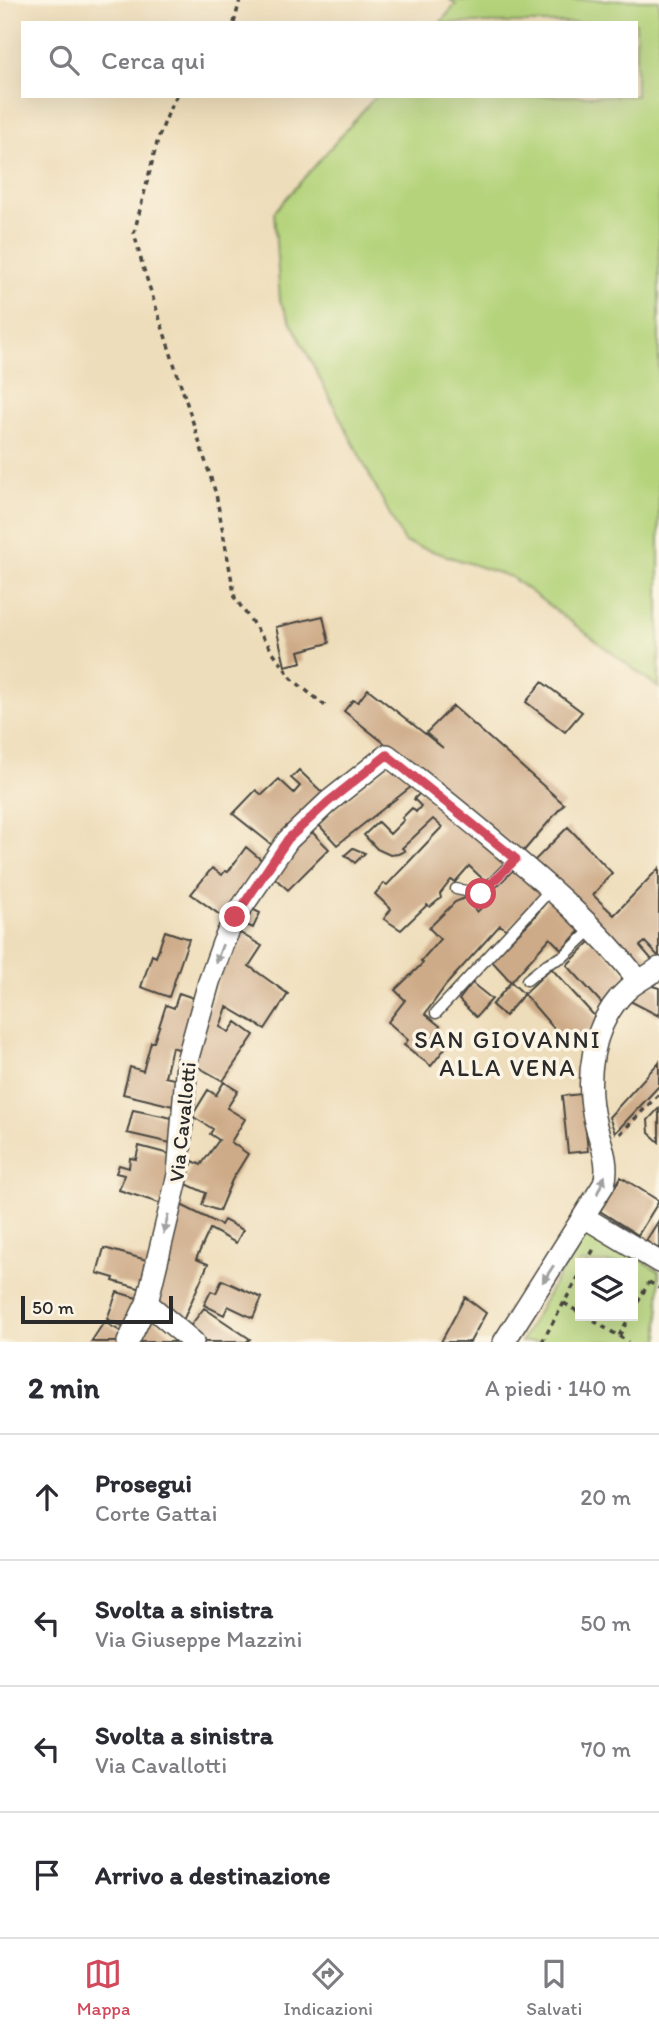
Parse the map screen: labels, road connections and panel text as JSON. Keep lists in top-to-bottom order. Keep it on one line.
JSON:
{"streets":{"street":["Via Cavallotti"]},"districts":["SAN GIOVANNI ALLA VENA"],"scale_bar":"50 m","page":{"search":"Cerca qui","scale":"50 m","heading":["2 min","A piedi · 140 m"],"list":[["Prosegui","Corte Gattai","20 m"],["Svolta a sinistra","Via Giuseppe Mazzini","50 m"],["Svolta a sinistra","Via Cavallotti","70 m"],"Arrivo a destinazione"],"nav":["Mappa","Indicazioni","Salvati"]}}
